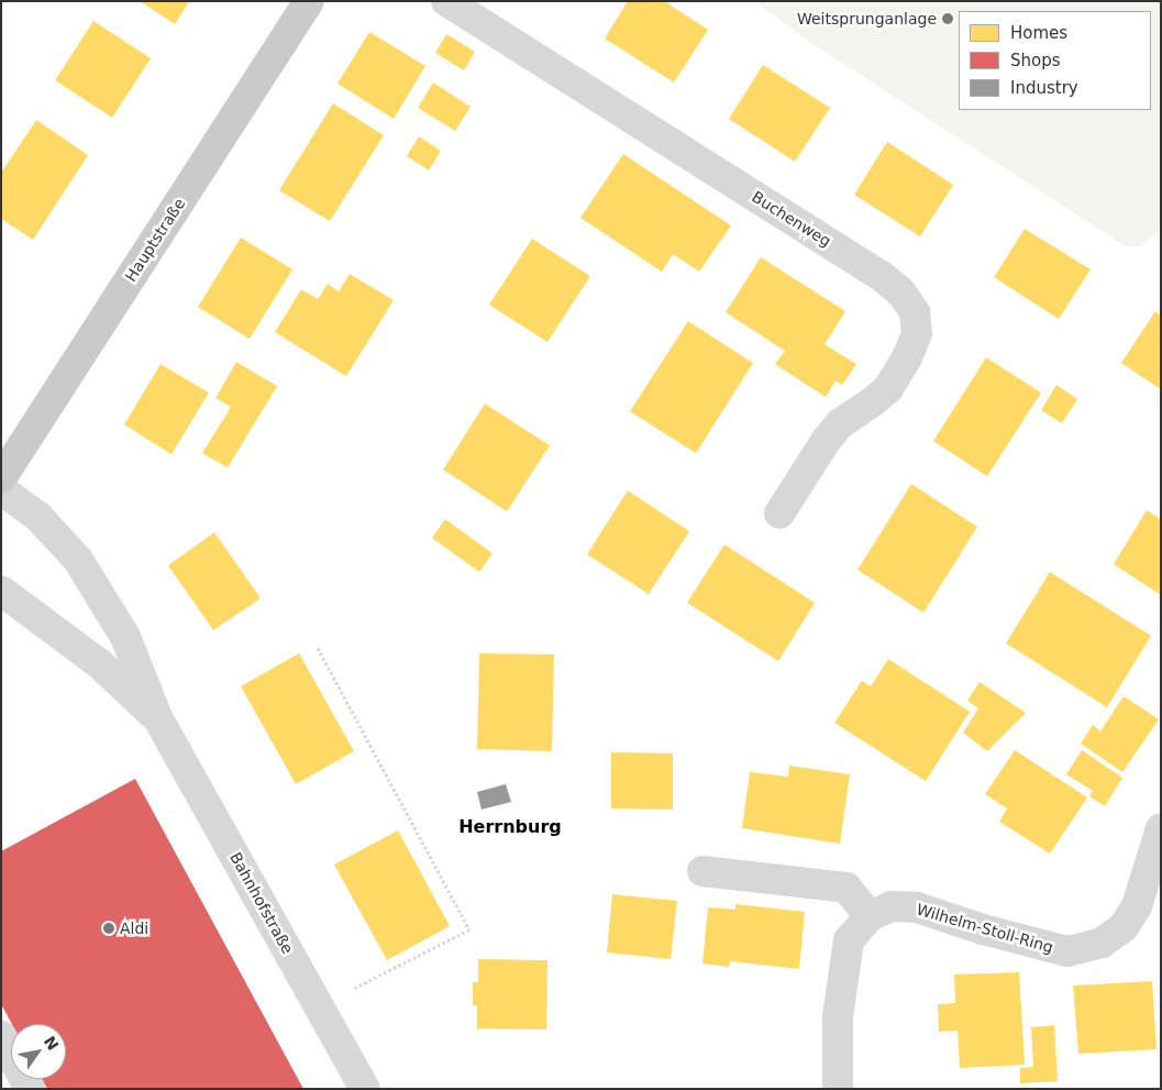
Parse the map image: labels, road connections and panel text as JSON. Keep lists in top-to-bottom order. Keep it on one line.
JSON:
{"streets":{"main road":["Hauptstraße"],"street":["Buchenweg","Bahnhofstraße","Wilhelm-Stoll-Ring"]},"districts":["Herrnburg"],"places":["Weitsprunganlage","Aldi"],"legend":["Homes","Shops","Industry"],"north":"top right"}
